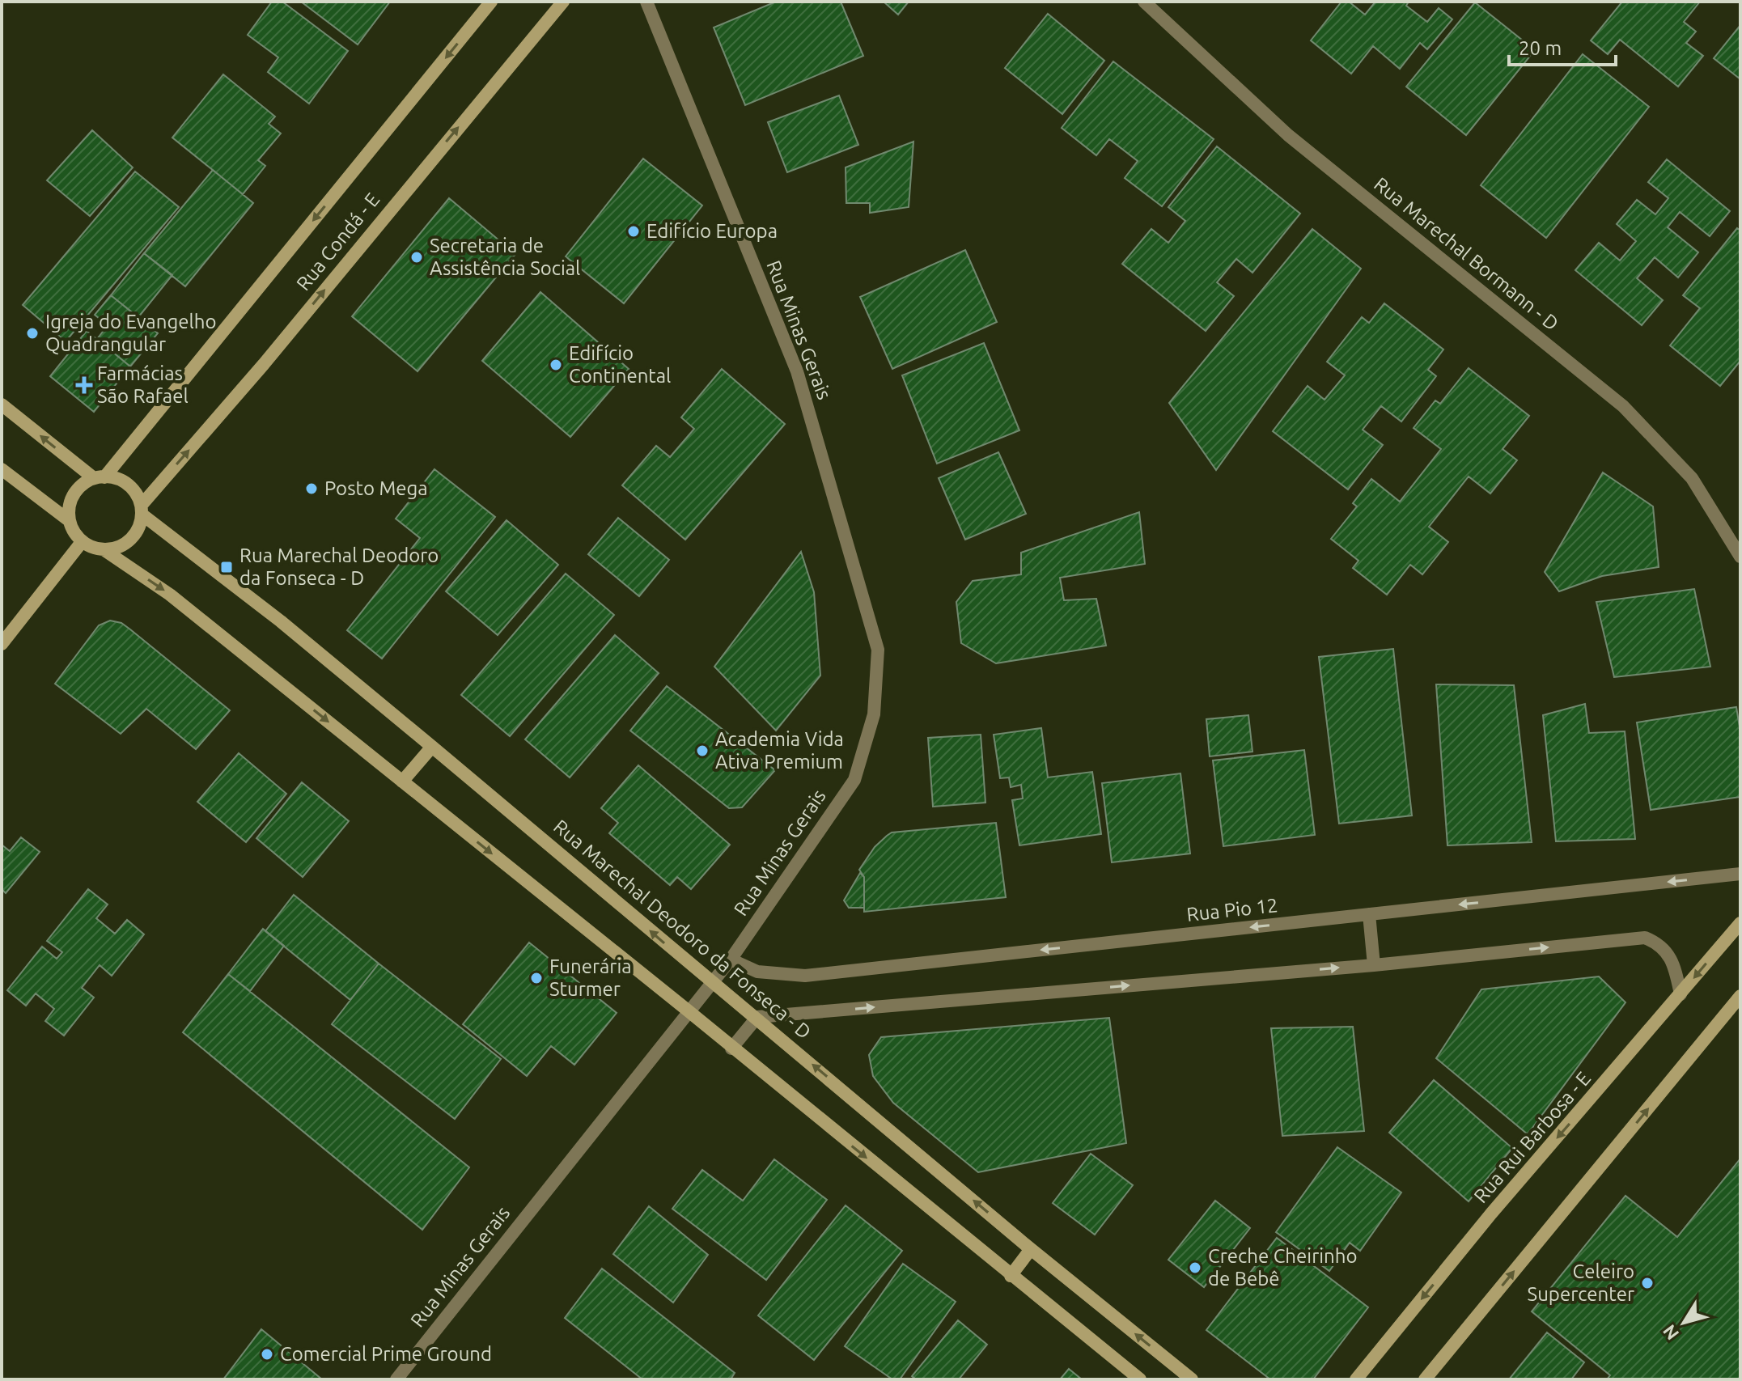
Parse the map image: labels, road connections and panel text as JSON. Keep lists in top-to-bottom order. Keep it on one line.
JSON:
{"streets":{"street":["Rua Condá - E","Rua Marechal Bormann - D","Rua Minas Gerais","Rua Pio 12","Rua Marechal Deodoro da Fonseca - D","Rua Rui Barbosa - E"]},"crossings":[["Rua Condá - E","Rua Marechal Deodoro da Fonseca - D"],["Rua Minas Gerais","Rua Pio 12"],["Rua Minas Gerais","Rua Marechal Deodoro da Fonseca - D"]],"places":{"other":["Edifício Europa","Secretaria de Assistência Social","Igreja do Evangelho Quadrangular","Edifício Continental","Posto Mega","Academia Vida Ativa Premium","Funerária Sturmer","Creche Cheirinho de Bebê","Celeiro Supercenter","Comercial Prime Ground"],"health":["Farmácias São Rafael"],"transit":["Rua Marechal Deodoro da Fonseca - D"]},"scale_bar":"20 m","north":"bottom left"}
